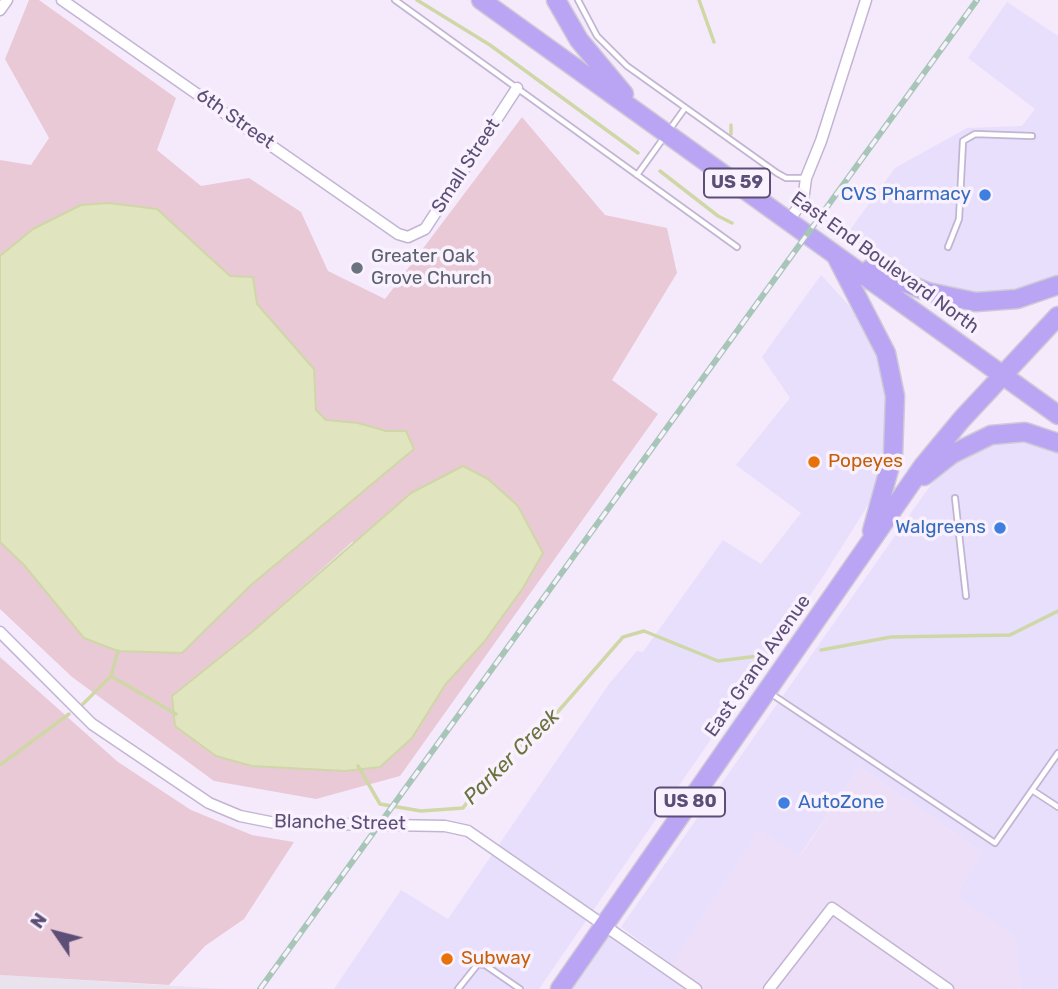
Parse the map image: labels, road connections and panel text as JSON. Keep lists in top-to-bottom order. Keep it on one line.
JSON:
{"streets":{"highway":["US 59","East End Boulevard North","East Grand Avenue","US 80"],"street":["6th Street","Small Street","Blanche Street"]},"crossings":[["6th Street","Small Street"],["East End Boulevard North","East Grand Avenue"],["East End Boulevard North","US 80"],["East Grand Avenue","US 80"],["East Grand Avenue","Blanche Street"]],"water":["Parker Creek"],"places":["CVS Pharmacy","Greater Oak Grove Church","Popeyes","Walgreens","AutoZone","Subway"],"north":"top left"}
